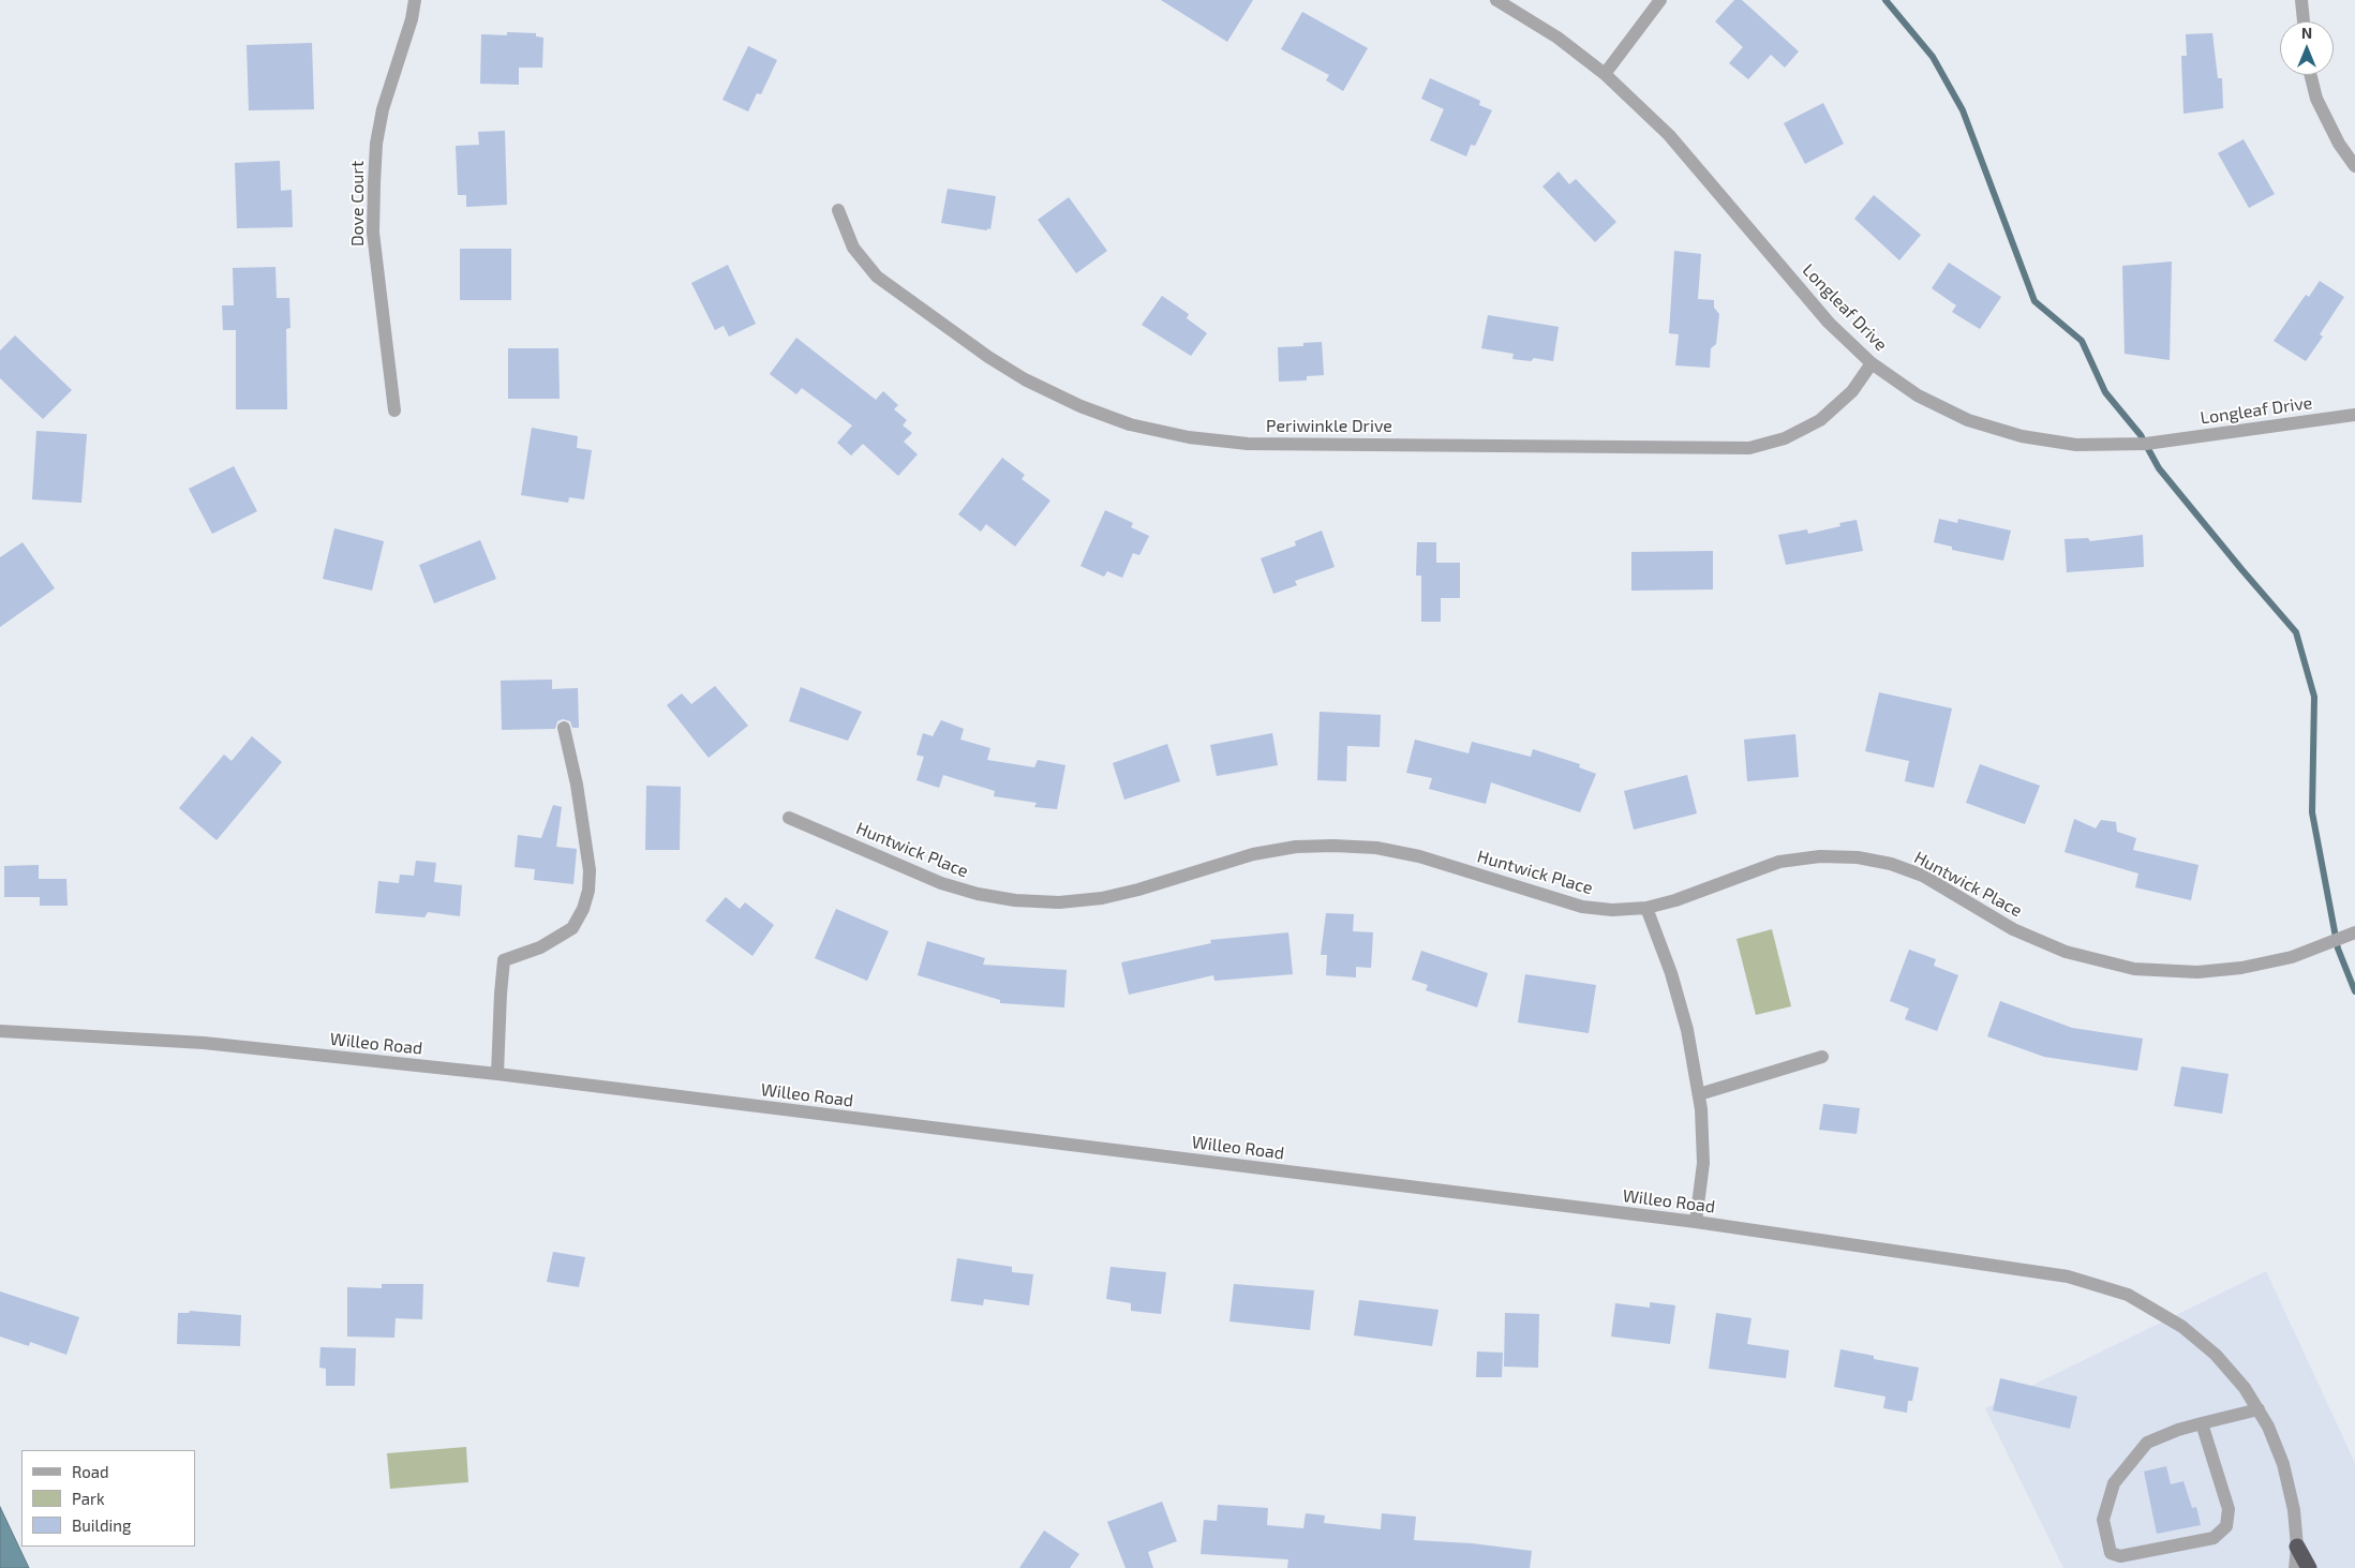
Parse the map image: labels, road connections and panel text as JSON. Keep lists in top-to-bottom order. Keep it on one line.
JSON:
{"streets":{"street":["Dove Court","Longleaf Drive","Periwinkle Drive","Huntwick Place","Willeo Road"]},"crossings":[["Longleaf Drive","Periwinkle Drive"]],"legend":["Road","Park","Building"],"north":"top"}
